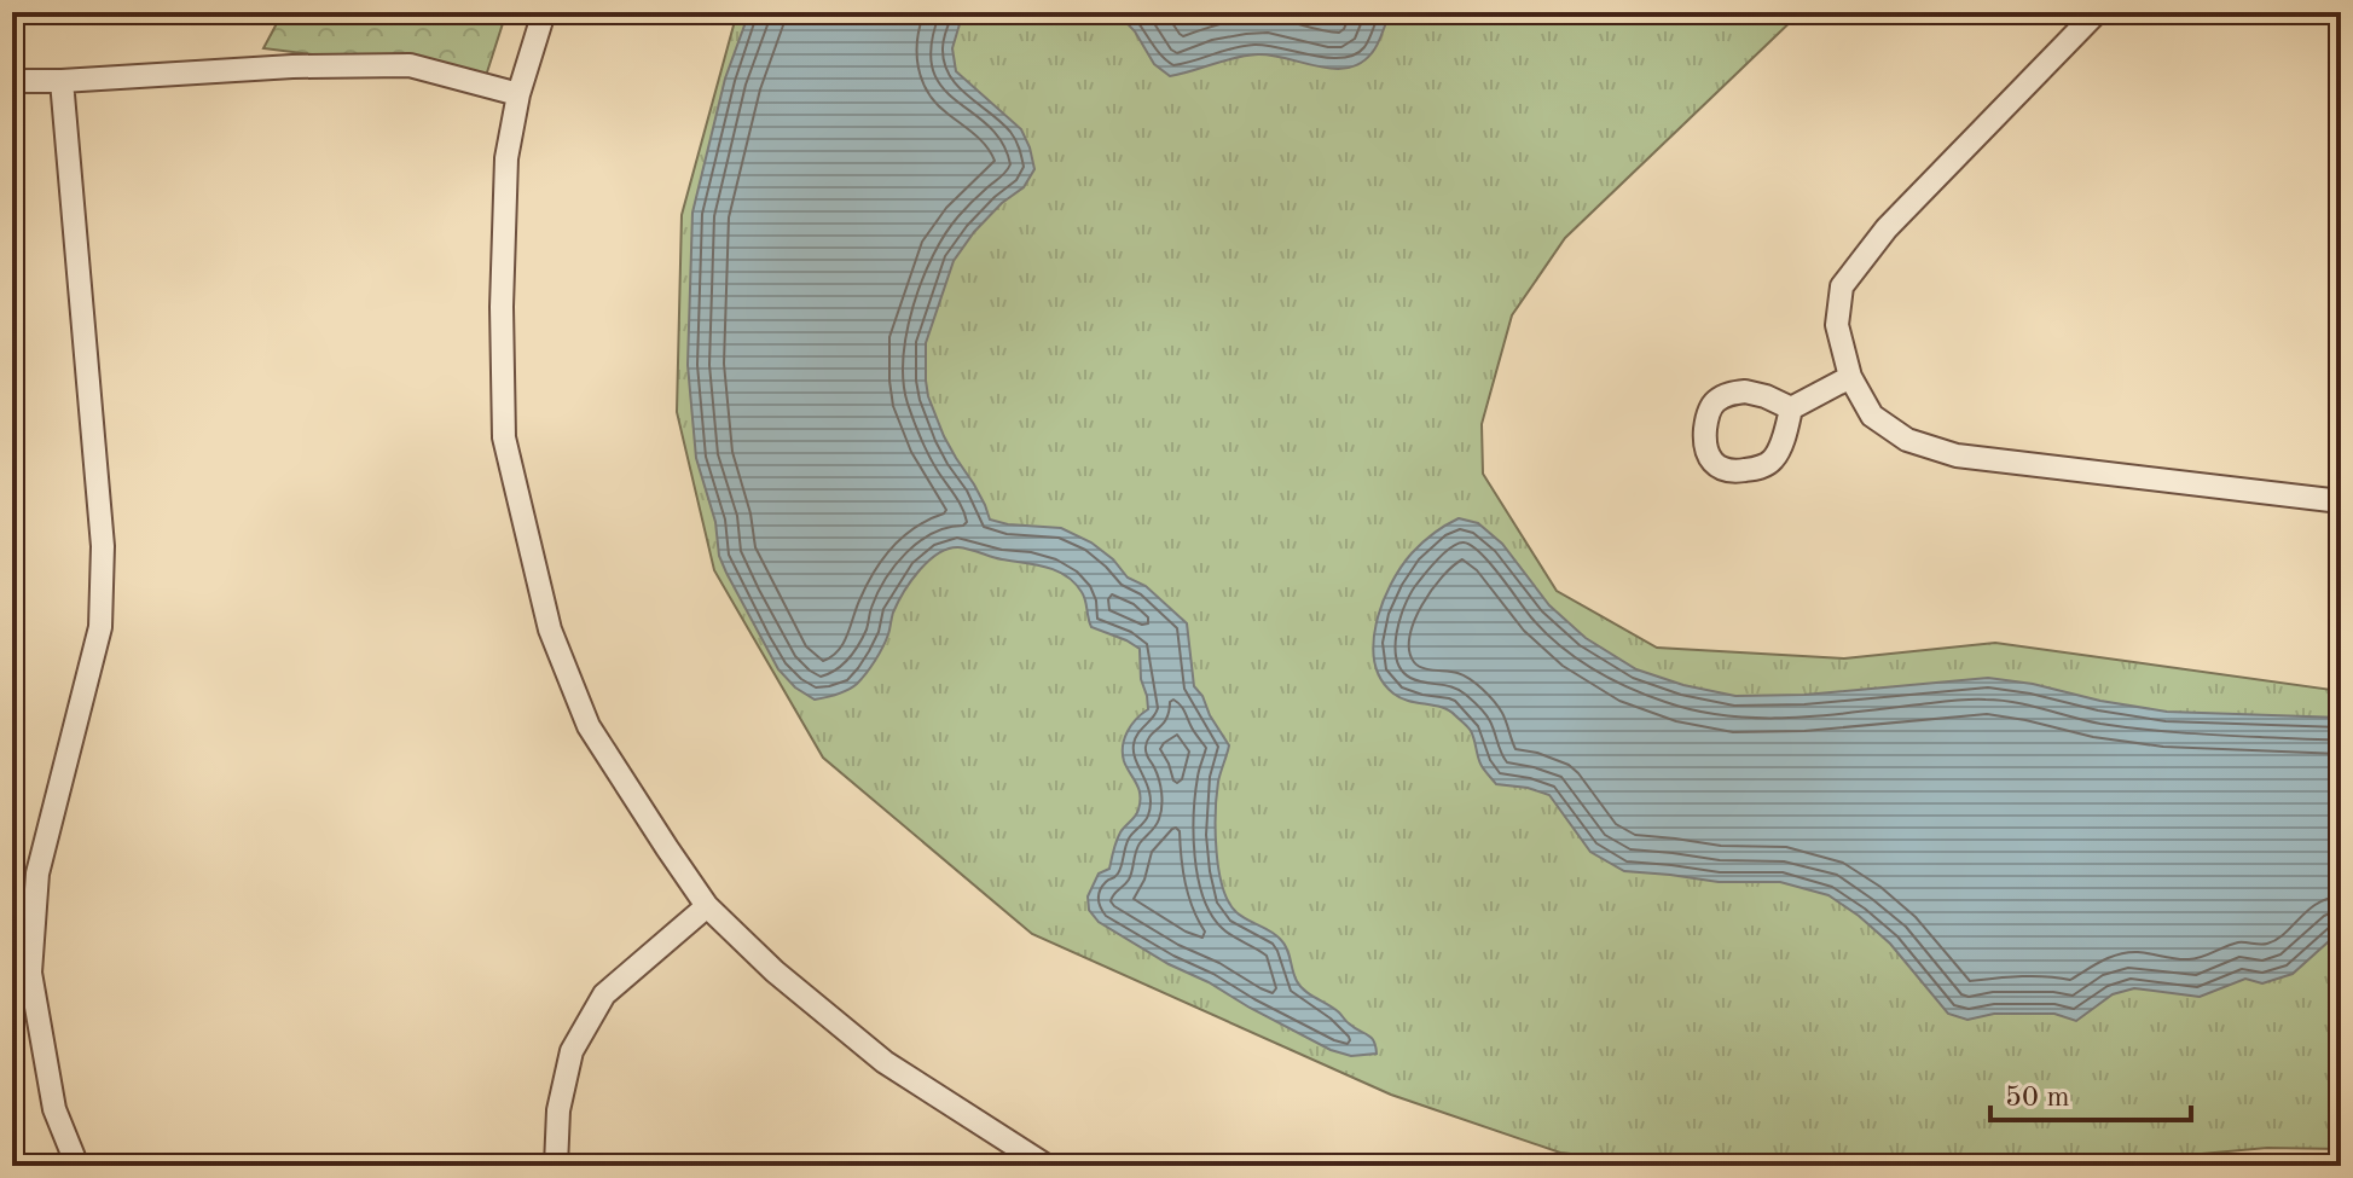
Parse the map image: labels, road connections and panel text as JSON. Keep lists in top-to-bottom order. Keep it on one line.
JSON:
{"scale_bar":"50 m"}
